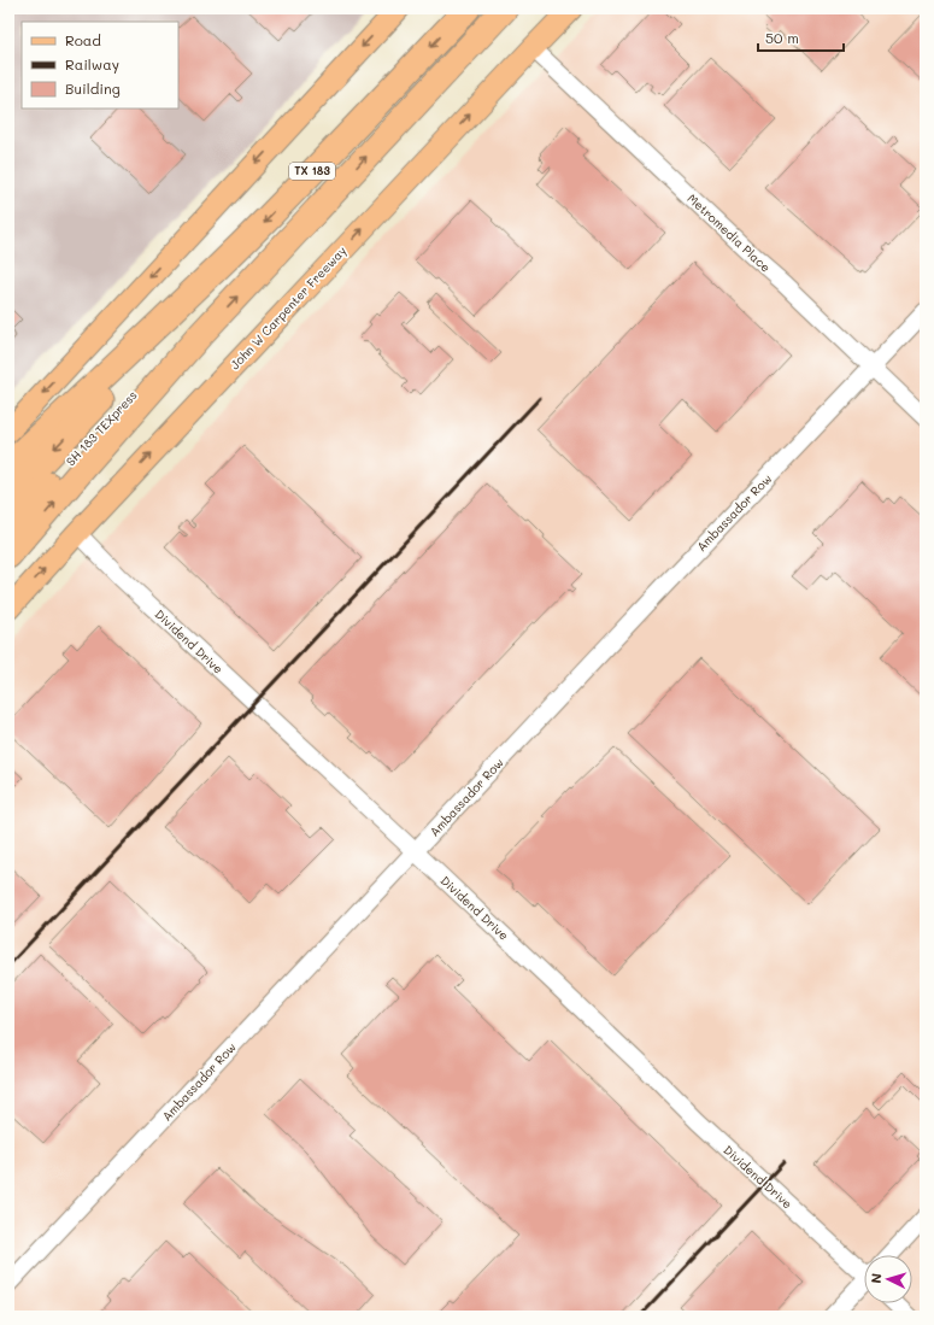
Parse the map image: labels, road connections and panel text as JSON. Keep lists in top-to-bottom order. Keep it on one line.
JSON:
{"streets":{"highway":["TX 183","SH 183 TEXpress"],"main road":["John W Carpenter Freeway"],"street":["Metromedia Place","Ambassador Row","Dividend Drive"]},"crossings":[["TX 183","SH 183 TEXpress"],["Metromedia Place","John W Carpenter Freeway"],["Metromedia Place","Ambassador Row"],["John W Carpenter Freeway","Dividend Drive"],["Ambassador Row","Dividend Drive"]],"legend":["Road","Railway","Building"],"scale_bar":"50 m","north":"left"}
